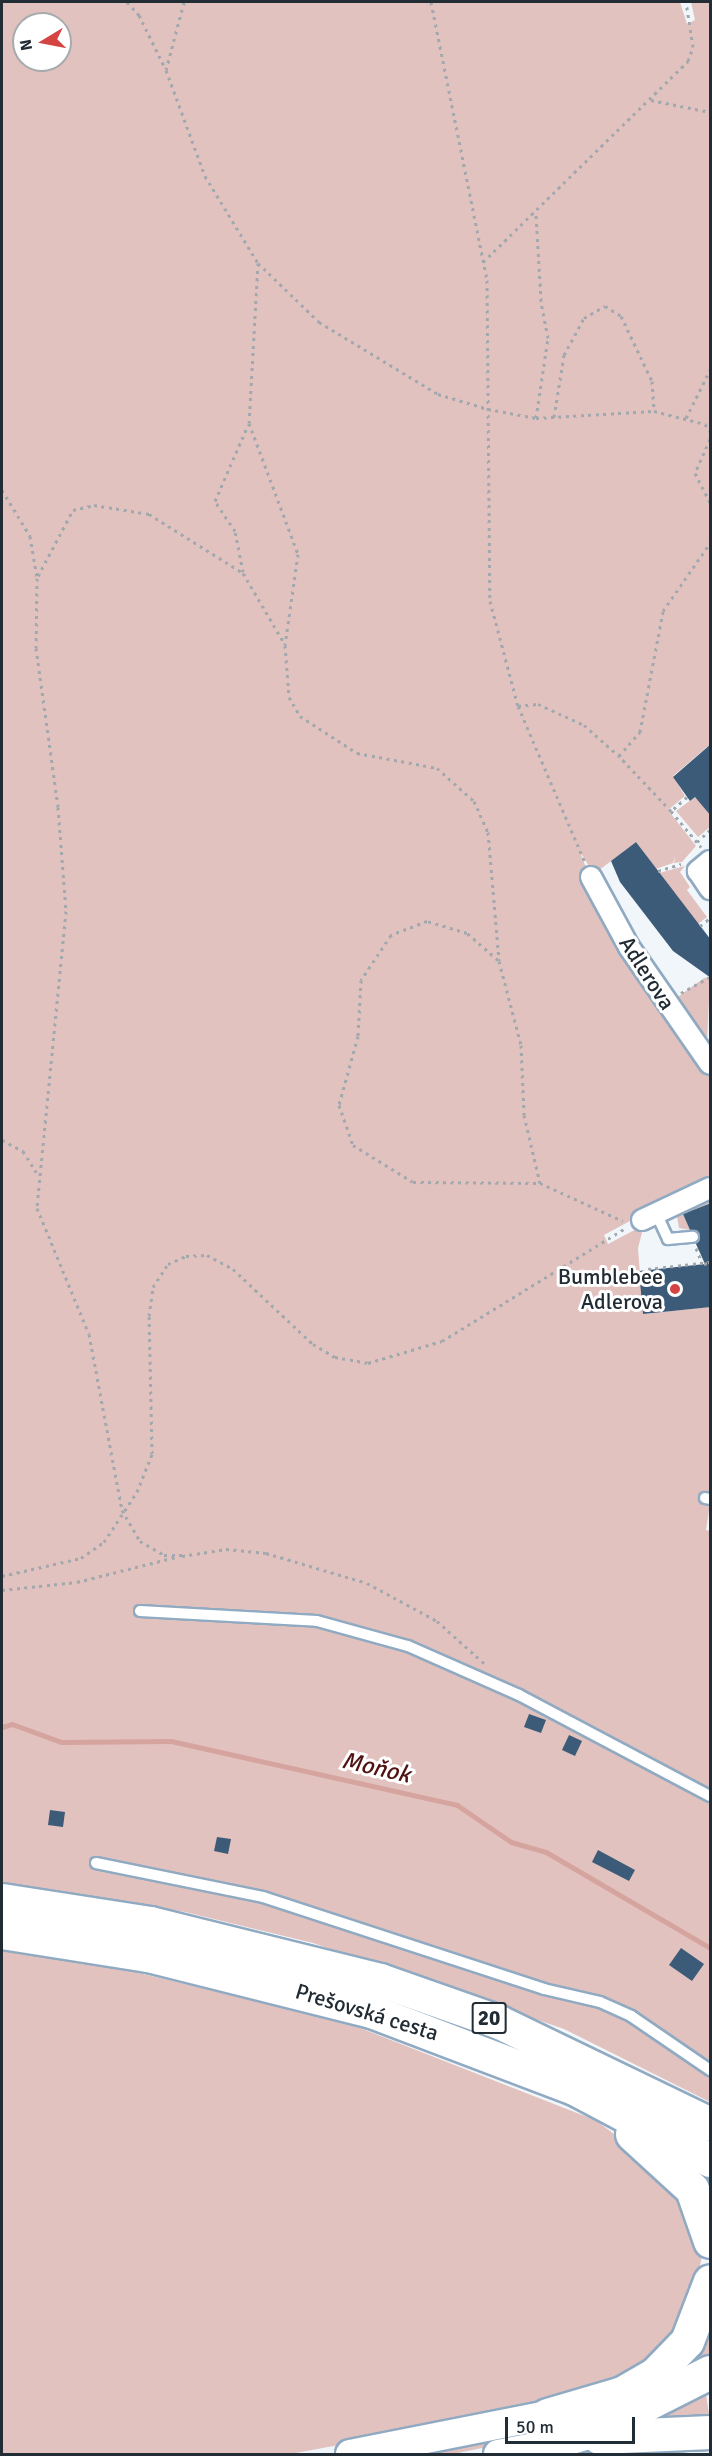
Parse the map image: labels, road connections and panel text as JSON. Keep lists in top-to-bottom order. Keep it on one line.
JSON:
{"streets":{"highway":["Prešovská cesta","20"],"street":["Adlerova"]},"water":["Moňok"],"places":["Bumblebee Adlerova"],"scale_bar":"50 m","north":"left"}
